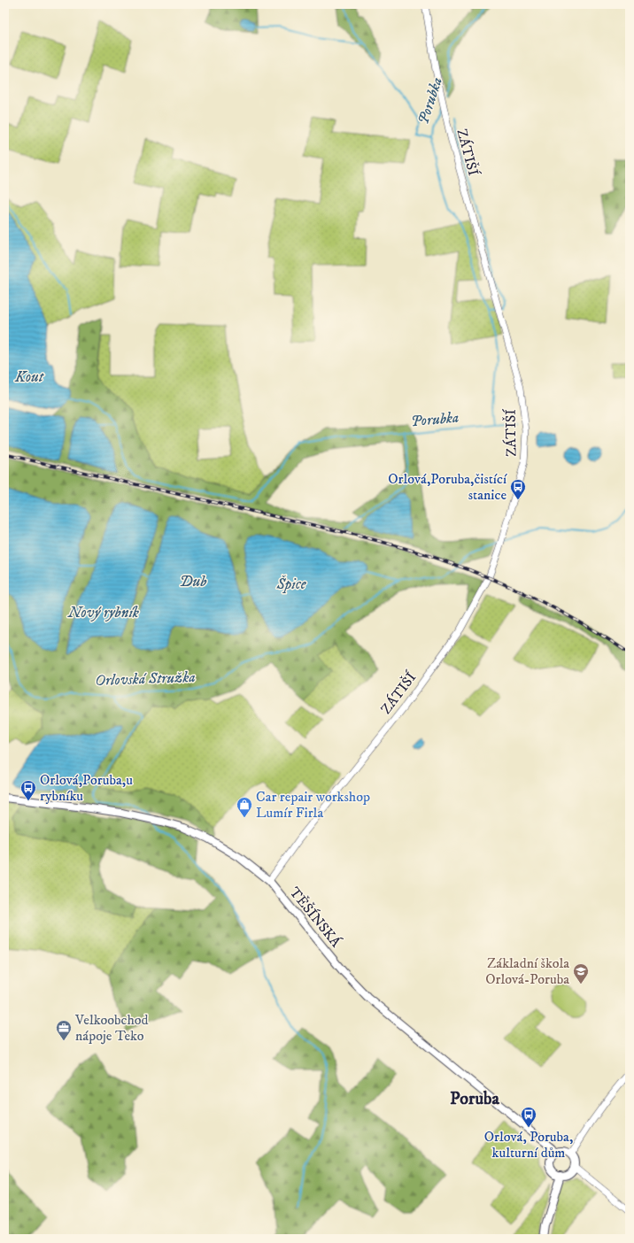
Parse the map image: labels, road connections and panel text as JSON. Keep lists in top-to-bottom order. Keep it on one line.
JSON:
{"streets":{"main road":["TĚŠÍNSKÁ"],"street":["ZÁTIŠÍ"]},"crossings":[["ZÁTIŠÍ","TĚŠÍNSKÁ"]],"districts":["Poruba"],"water":["Porubka","Kout","Dub","Špice","Nový rybník","Orlovská Stružka"],"places":{"bus stop":["Orlová,Poruba,čistící stanice","Orlová,Poruba,u rybníku","Orlová, Poruba, kulturní dům"],"shop":["Car repair workshop Lumír Firla"],"school or university":["Základní škola Orlová-Poruba"],"office":["Velkoobchod nápoje Teko"]}}
